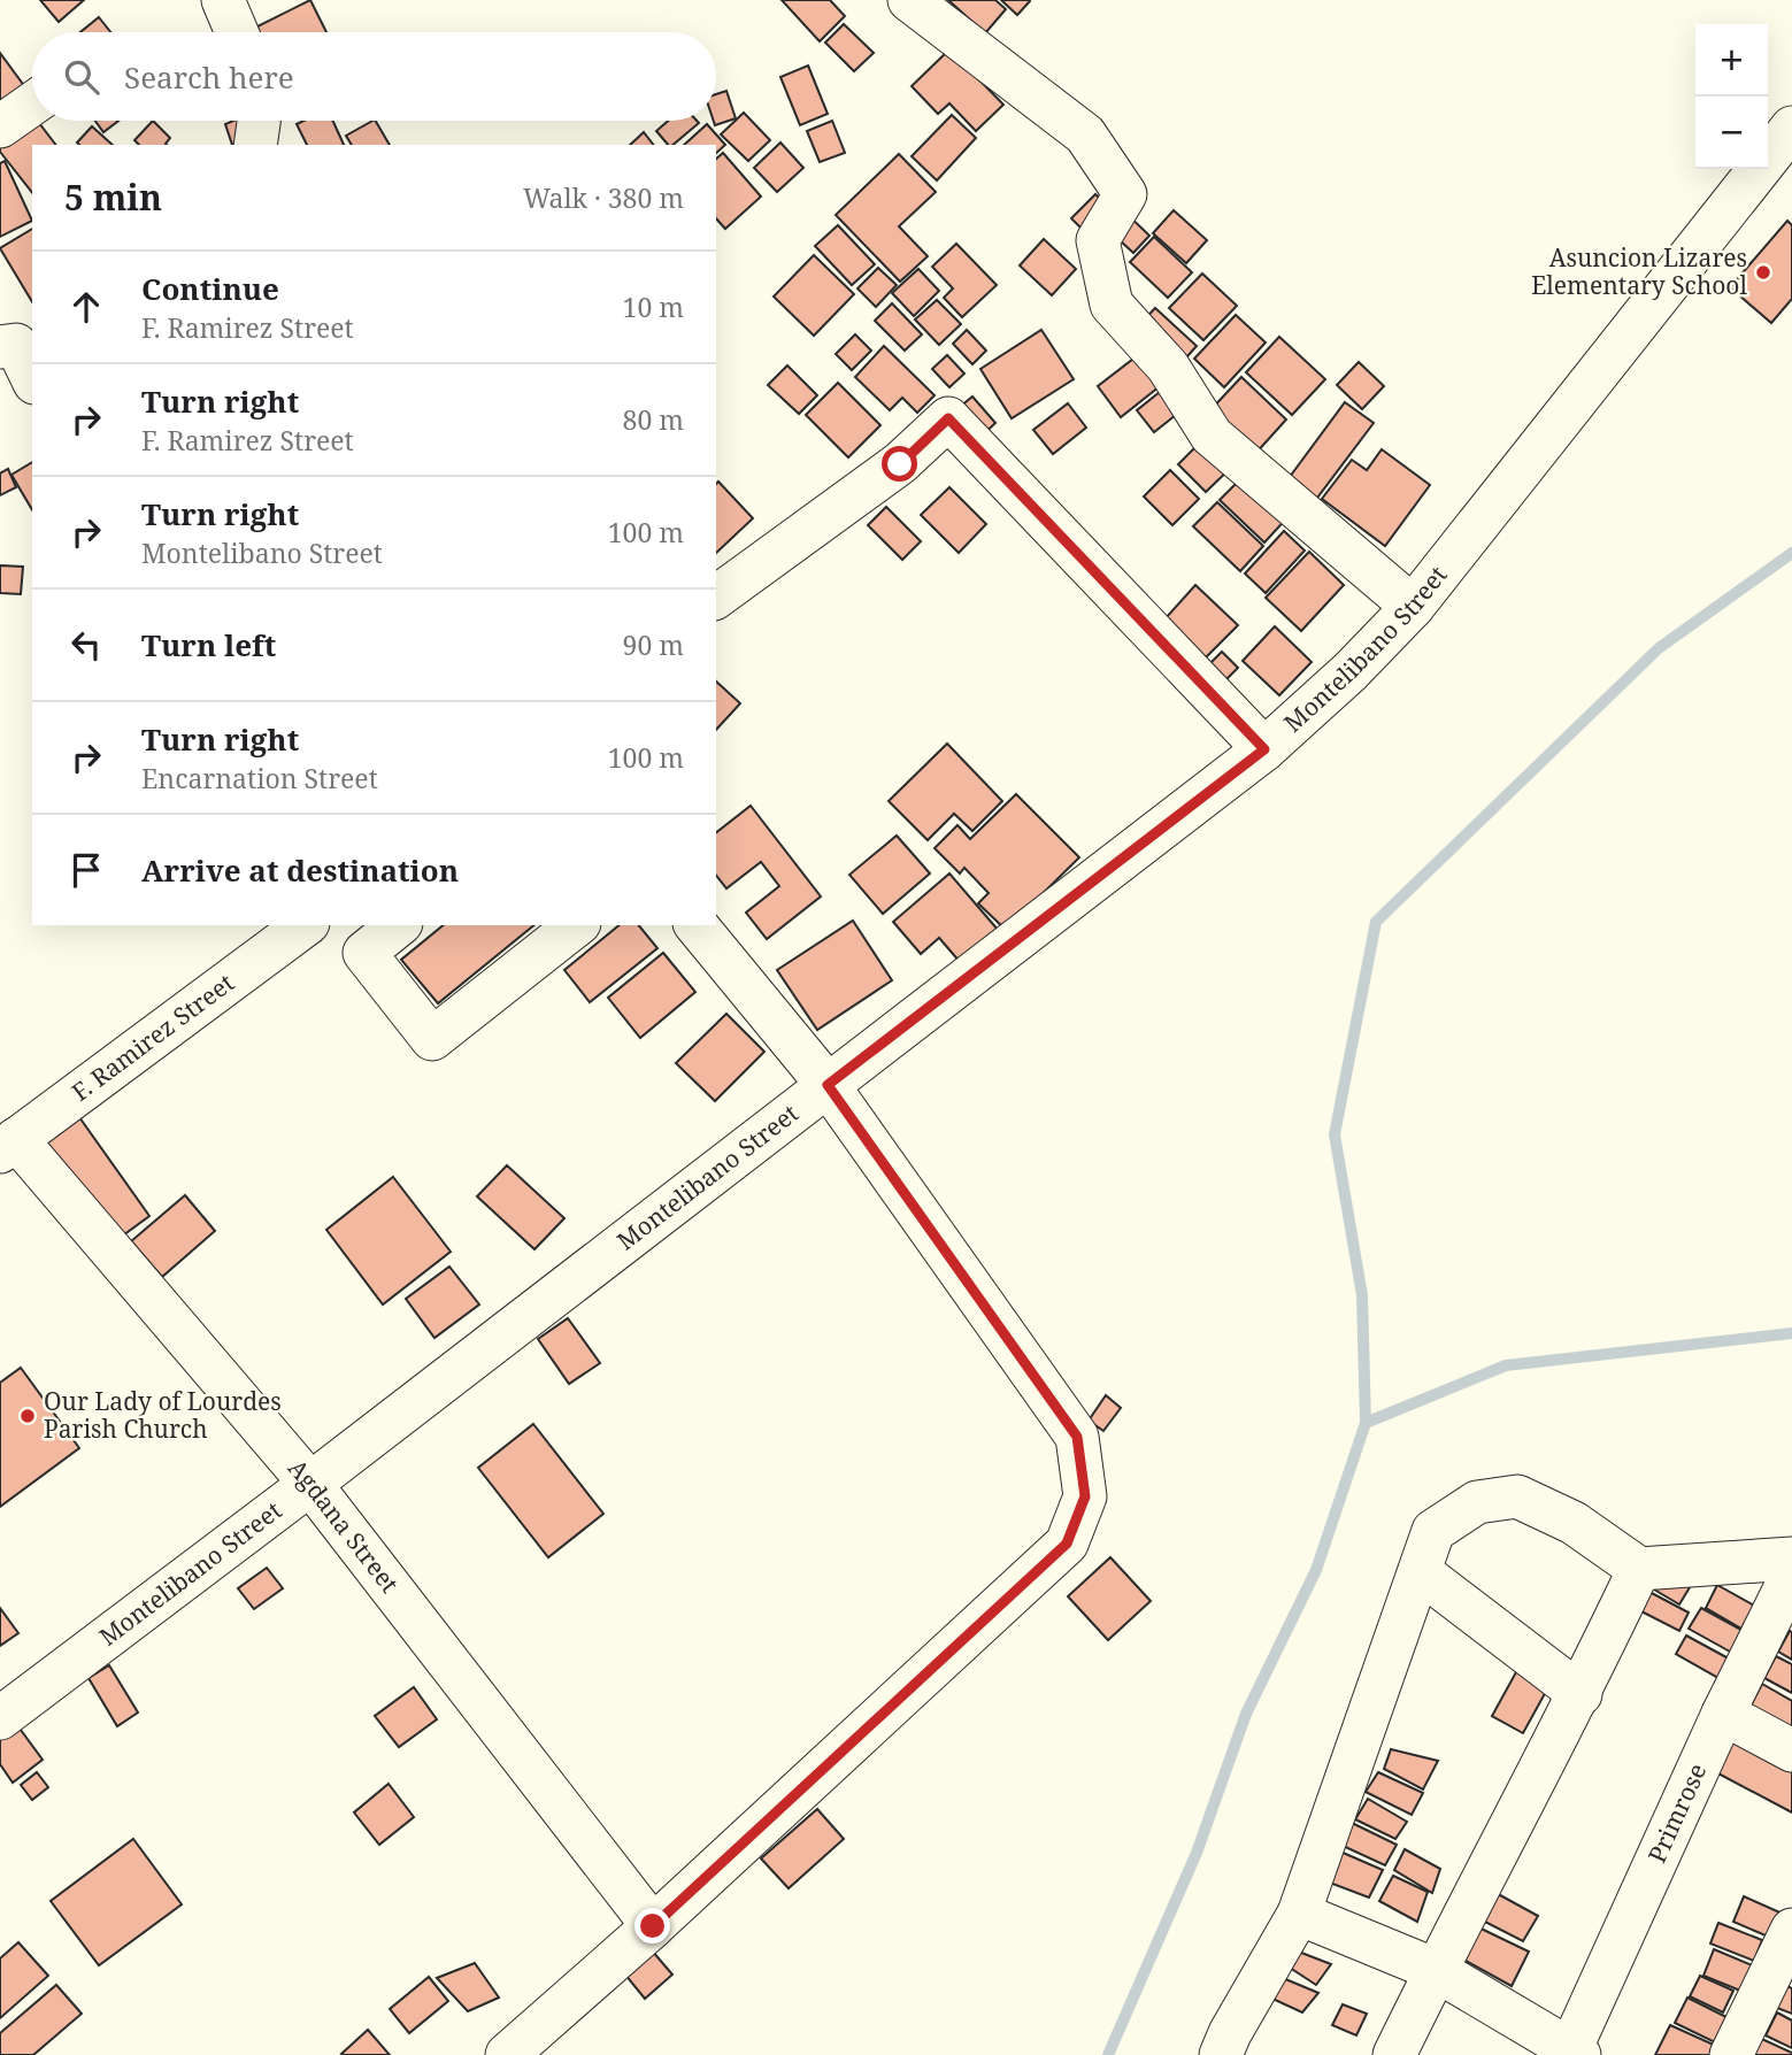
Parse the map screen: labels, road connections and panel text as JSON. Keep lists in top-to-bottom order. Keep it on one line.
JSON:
{"streets":{"street":["Montelibano Street","F. Ramirez Street","Agdana Street","Primrose"]},"crossings":[["Montelibano Street","Agdana Street"],["F. Ramirez Street","Agdana Street"]],"places":["Asuncion Lizares Elementary School","Our Lady of Lourdes Parish Church"],"page":{"map_buttons":["+","−"],"search":"Search here","heading":["5 min","Walk · 380 m"],"list":[["Continue","F. Ramirez Street","10 m"],["Turn right","F. Ramirez Street","80 m"],["Turn right","Montelibano Street","100 m"],["Turn left","90 m"],["Turn right","Encarnation Street","100 m"],"Arrive at destination"]}}
